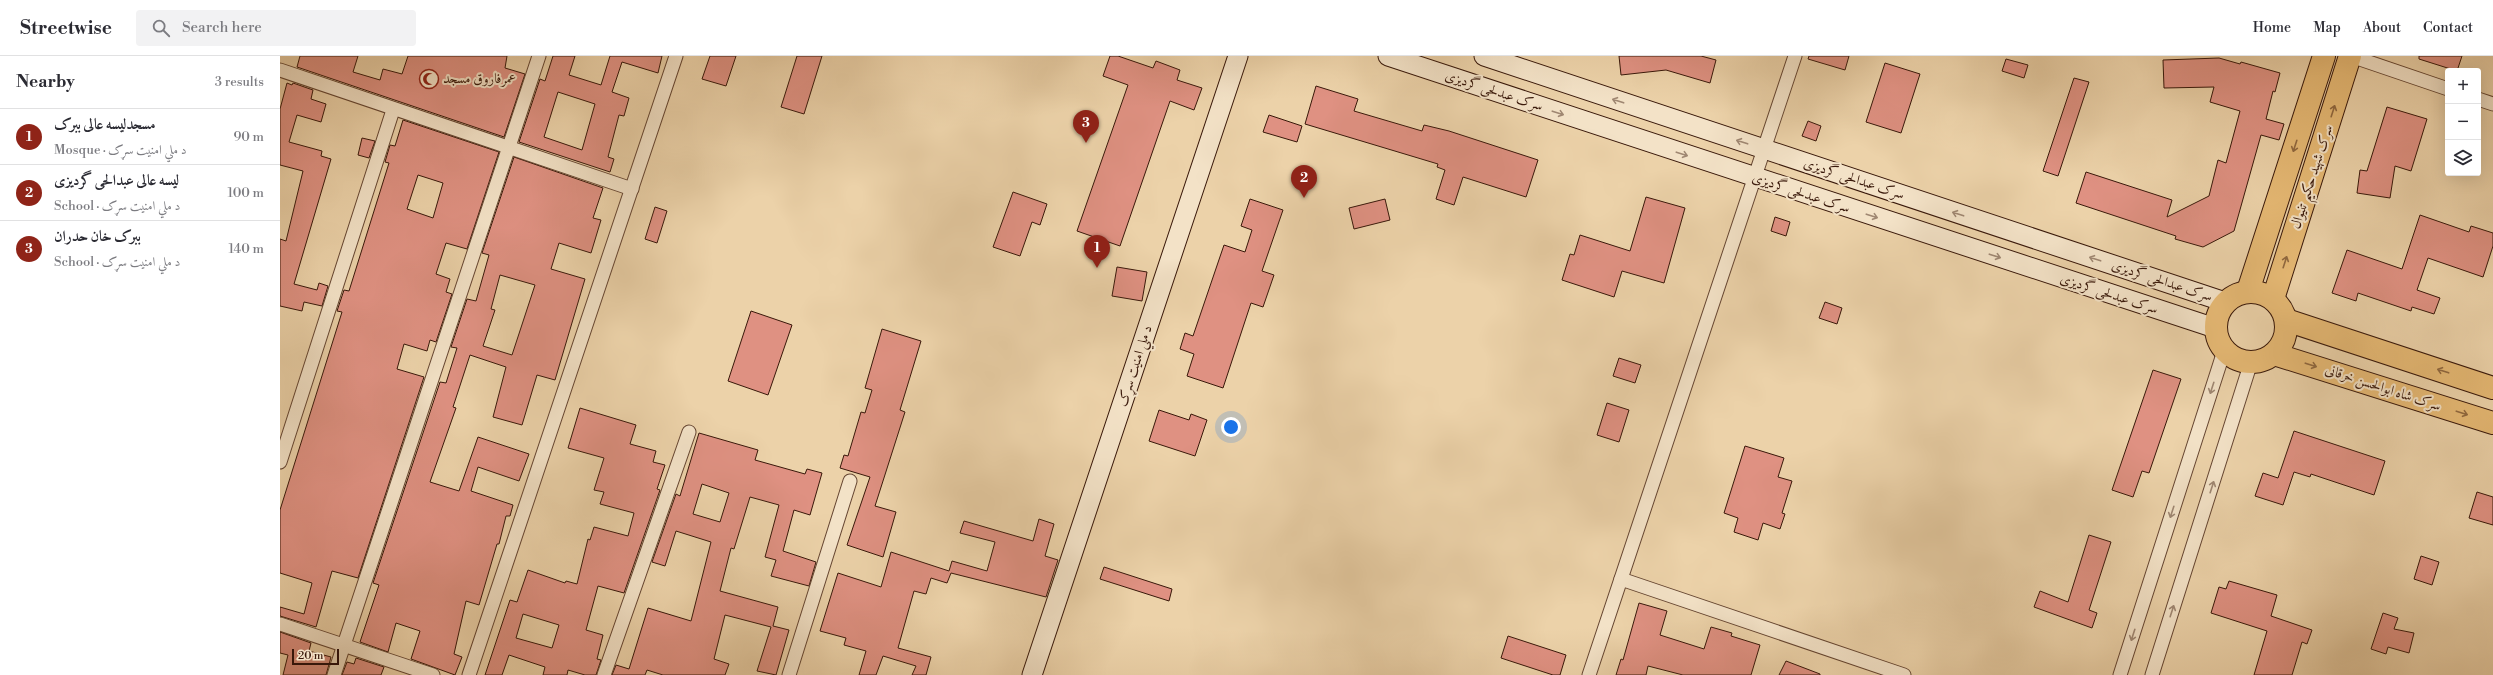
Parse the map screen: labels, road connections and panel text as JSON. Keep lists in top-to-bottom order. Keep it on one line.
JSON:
{"streets":{"highway":["سرک شهید حکیم تنیوال","سرک شاه ابوالحسن خرقانی"],"main road":["سرک عبدلحی گردیزی","سرک عبدالحی گردیزی","د ملي امنیت سړک"]},"crossings":[["سرک عبدلحی گردیزی","سرک شهید حکیم تنیوال"],["سرک عبدلحی گردیزی","سرک عبدالحی گردیزی"],["سرک عبدلحی گردیزی","سرک شاه ابوالحسن خرقانی"],["سرک شهید حکیم تنیوال","سرک عبدالحی گردیزی"],["سرک شهید حکیم تنیوال","سرک شاه ابوالحسن خرقانی"],["سرک عبدالحی گردیزی","سرک شاه ابوالحسن خرقانی"]],"one_way":["سرک عبدلحی گردیزی","سرک عبدالحی گردیزی"],"places":{"mosque":["عمرفاروق مسجد"]},"scale_bar":"20 m","page":{"header":"Streetwise","search":"Search here","nav":["Home","Map","About","Contact"],"heading":["Nearby","3 results"],"map_buttons":["+","−"],"list":[{"mark":"1","name":"مسجدلیسه عالی ببرک","note":"Mosque · د ملي امنیت سړک","value":"90 m"},{"mark":"2","name":"لیسه عالی عبدالحی گردیزی","note":"School · د ملي امنیت سړک","value":"100 m"},{"mark":"3","name":"ببرک خان حدران","note":"School · د ملي امنیت سړک","value":"140 m"}],"pins":["3","2","1"],"scale":"20 m"}}
